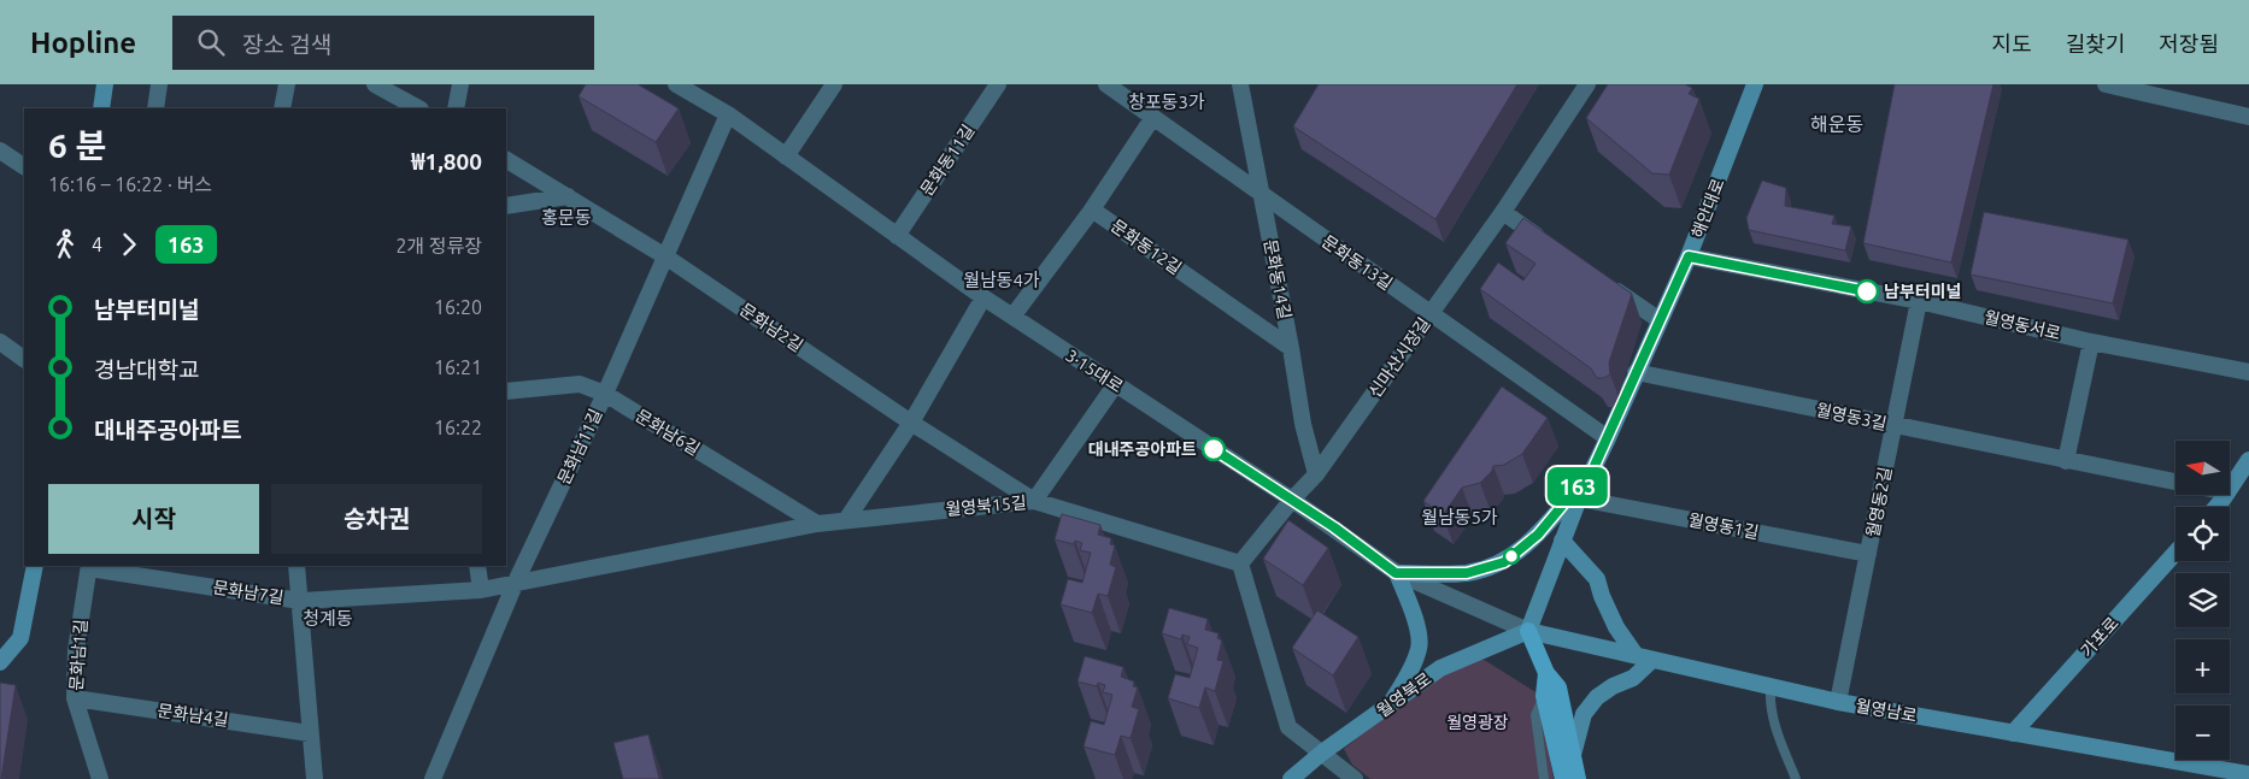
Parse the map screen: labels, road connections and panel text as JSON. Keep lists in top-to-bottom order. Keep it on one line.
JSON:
{"streets":{"main road":["해안대로","가포로","월영북로","월영남로"],"street":["문화동11길","문화동12길","문화동13길","문화동14길","월영동서로","문화남2길","신마산시장길","3·15대로","월영동3길","문화남6길","문화남11길","월영동2길","월영북15길","월영동1길","문화남7길","문화남1길","문화남4길"]},"crossings":[["문화동11길","3·15대로"],["해안대로","문화동13길"],["해안대로","월영동서로"],["해안대로","3·15대로"],["해안대로","월영동3길"],["해안대로","월영동1길"],["해안대로","월영북로"],["해안대로","월영남로"],["문화동12길","문화동14길"],["문화동13길","문화동14길"],["문화동13길","신마산시장길"],["문화동14길","신마산시장길"],["월영동서로","월영동2길"],["문화남2길","문화남11길"],["문화남2길","월영북15길"],["신마산시장길","3·15대로"],["신마산시장길","월영북15길"],["3·15대로","문화남11길"],["3·15대로","월영북로"],["3·15대로","월영남로"],["월영동3길","월영동2길"],["문화남6길","문화남11길"],["문화남6길","월영북15길"],["문화남11길","월영북15길"],["문화남11길","문화남7길"],["월영동2길","월영동1길"],["월영동2길","월영남로"],["월영북15길","문화남7길"],["문화남7길","문화남1길"],["가포로","월영남로"],["문화남1길","문화남4길"],["월영북로","월영남로"]],"districts":["창포동3가","해운동","홍문동","월남동4가","월남동5가","청계동"],"parks":["월영광장"],"places":["남부터미널","대내주공아파트"],"lines":["bus line 163"],"north":"left","page":{"header":"Hopline","search":"장소 검색","nav":["지도","길찾기","저장됨"],"on_map":"163","heading":["6 분","16:16 – 16:22 · 버스","₩1,800"],"legs":["4","163","2개 정류장"],"list":[{"name":"남부터미널","value":"16:20"},{"name":"경남대학교","value":"16:21"},{"name":"대내주공아파트","value":"16:22"}],"map_buttons":["+","−"],"buttons":["시작","승차권"]}}
